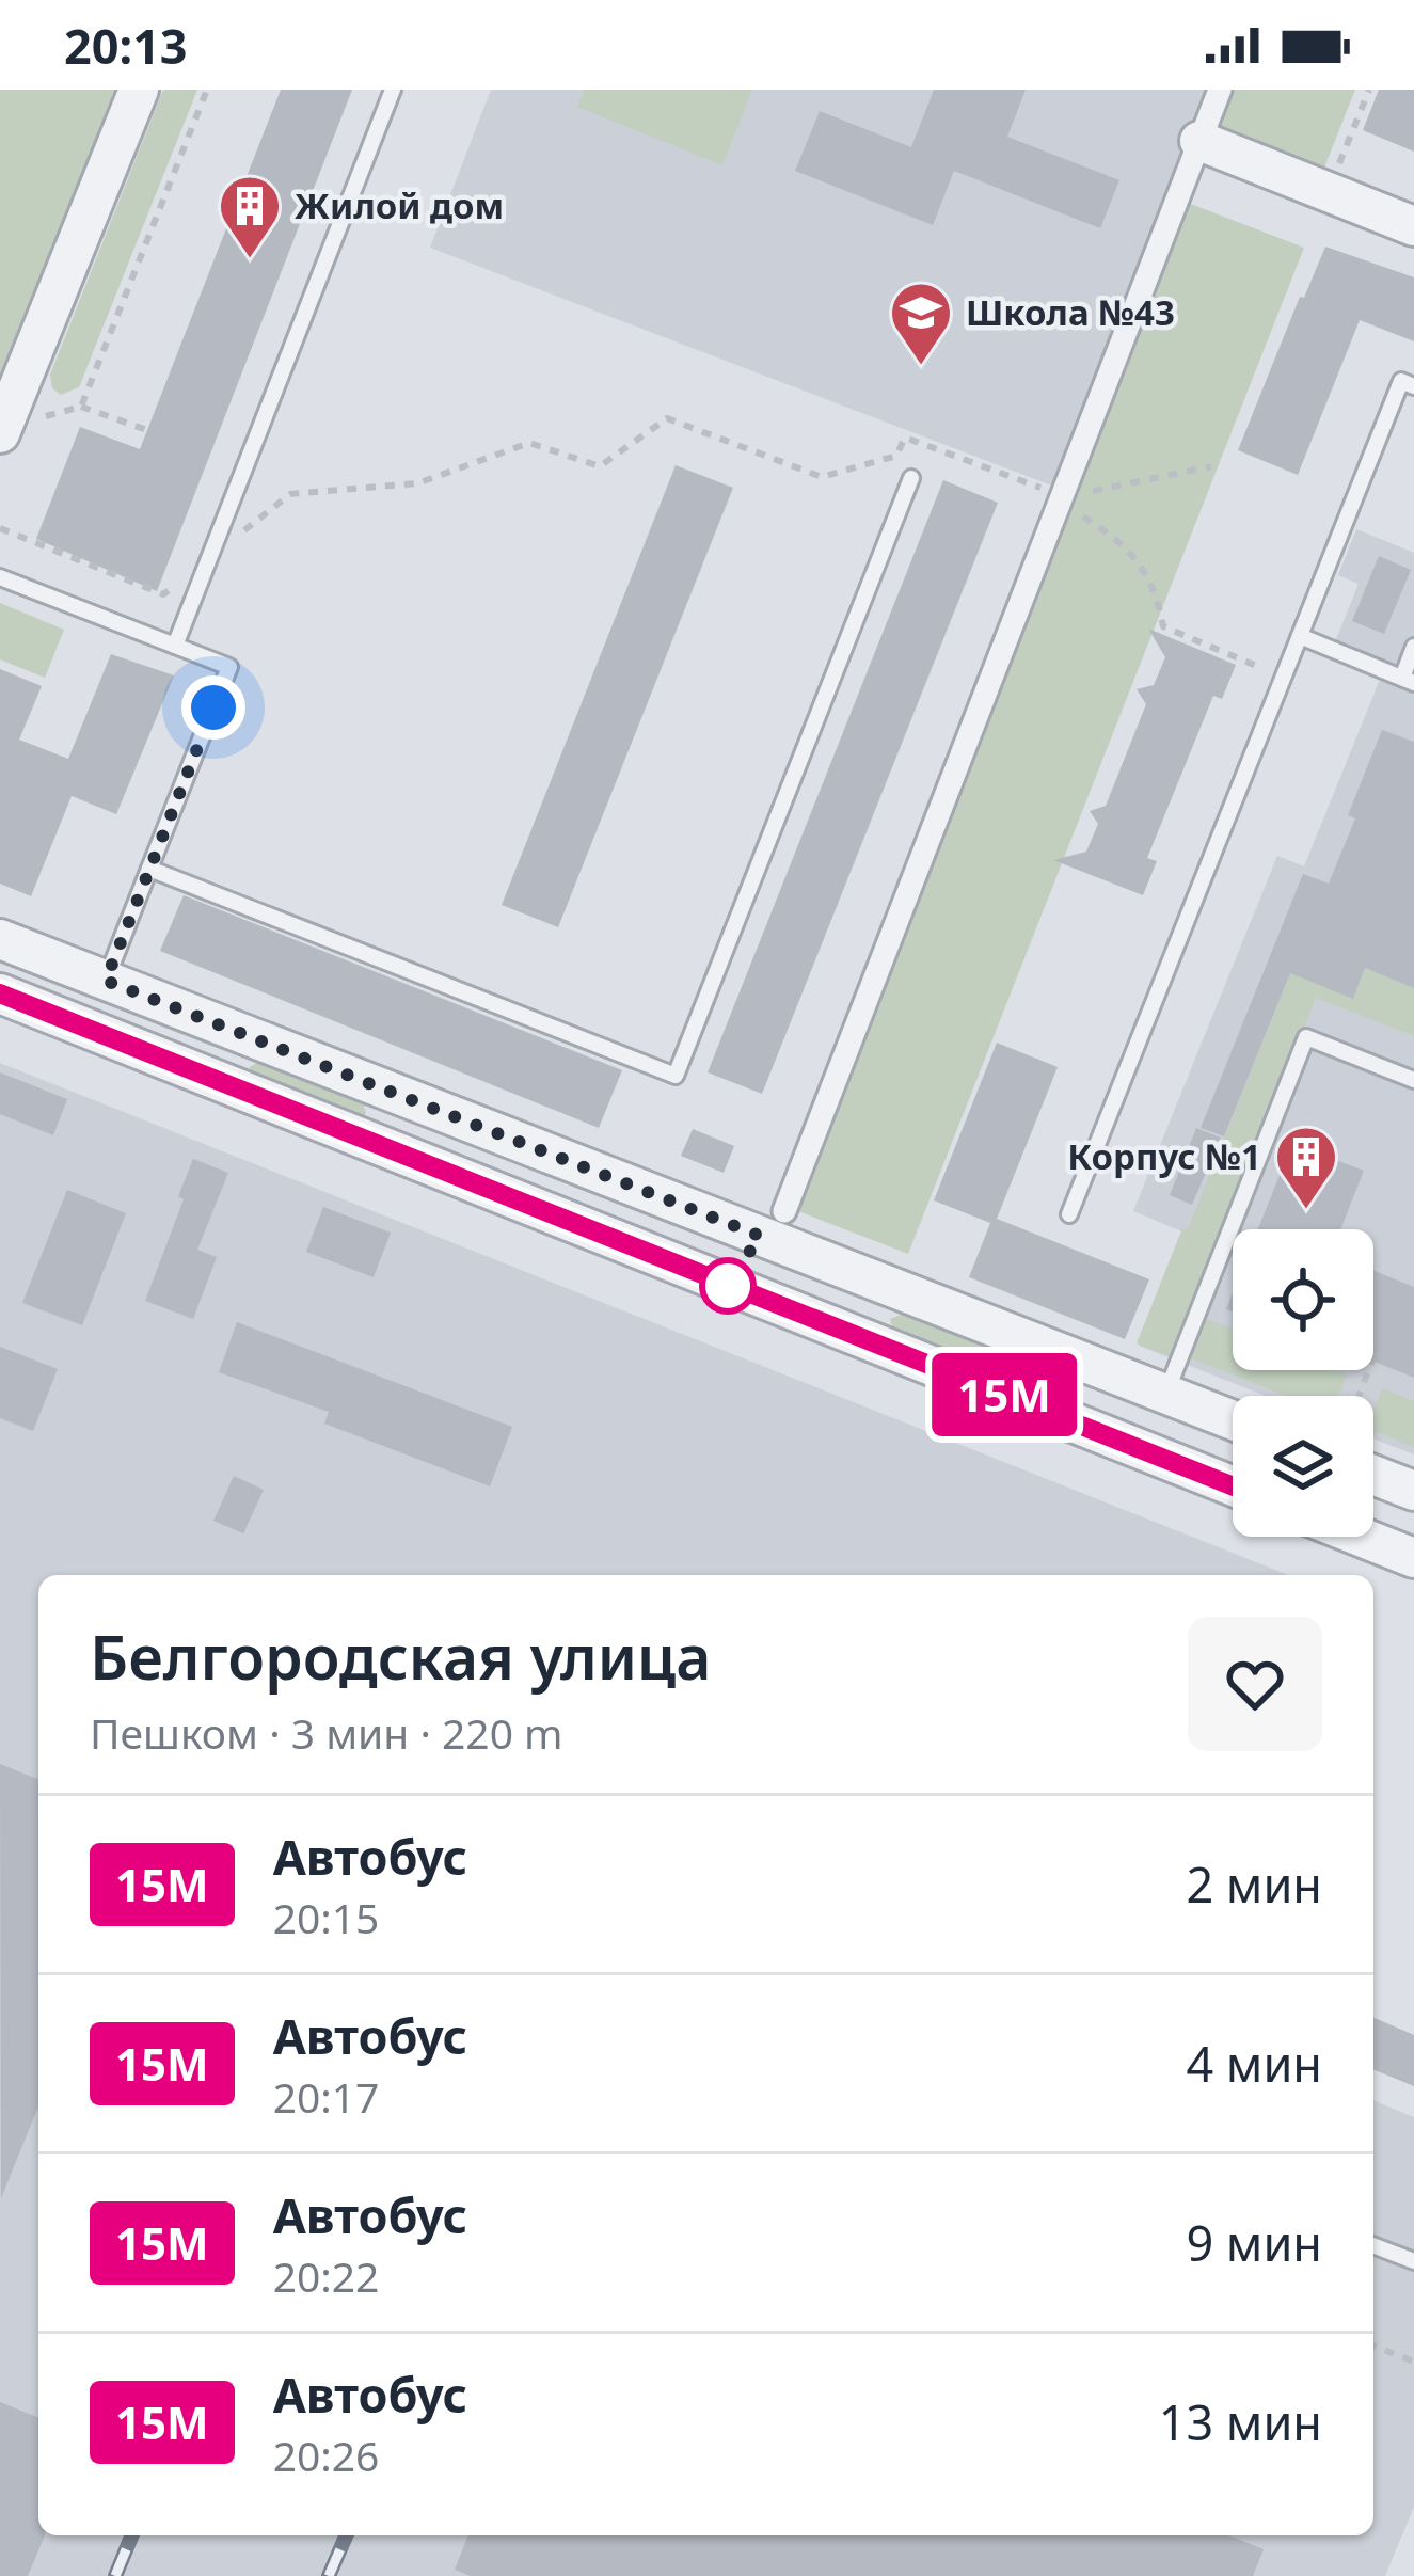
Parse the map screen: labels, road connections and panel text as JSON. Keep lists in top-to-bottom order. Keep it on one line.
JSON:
{"places":{"building":["Жилой дом","Корпус №1"],"school or university":["Школа №43"]},"lines":["bus line 15М"],"page":{"status":"20:13","on_map":"15М","heading":["Белгородская улица","Пешком · 3 мин · 220 m"],"list":[{"mark":"15М","name":"Автобус","note":"20:15","value":"2 мин"},{"mark":"15М","name":"Автобус","note":"20:17","value":"4 мин"},{"mark":"15М","name":"Автобус","note":"20:22","value":"9 мин"},{"mark":"15М","name":"Автобус","note":"20:26","value":"13 мин"}]}}
